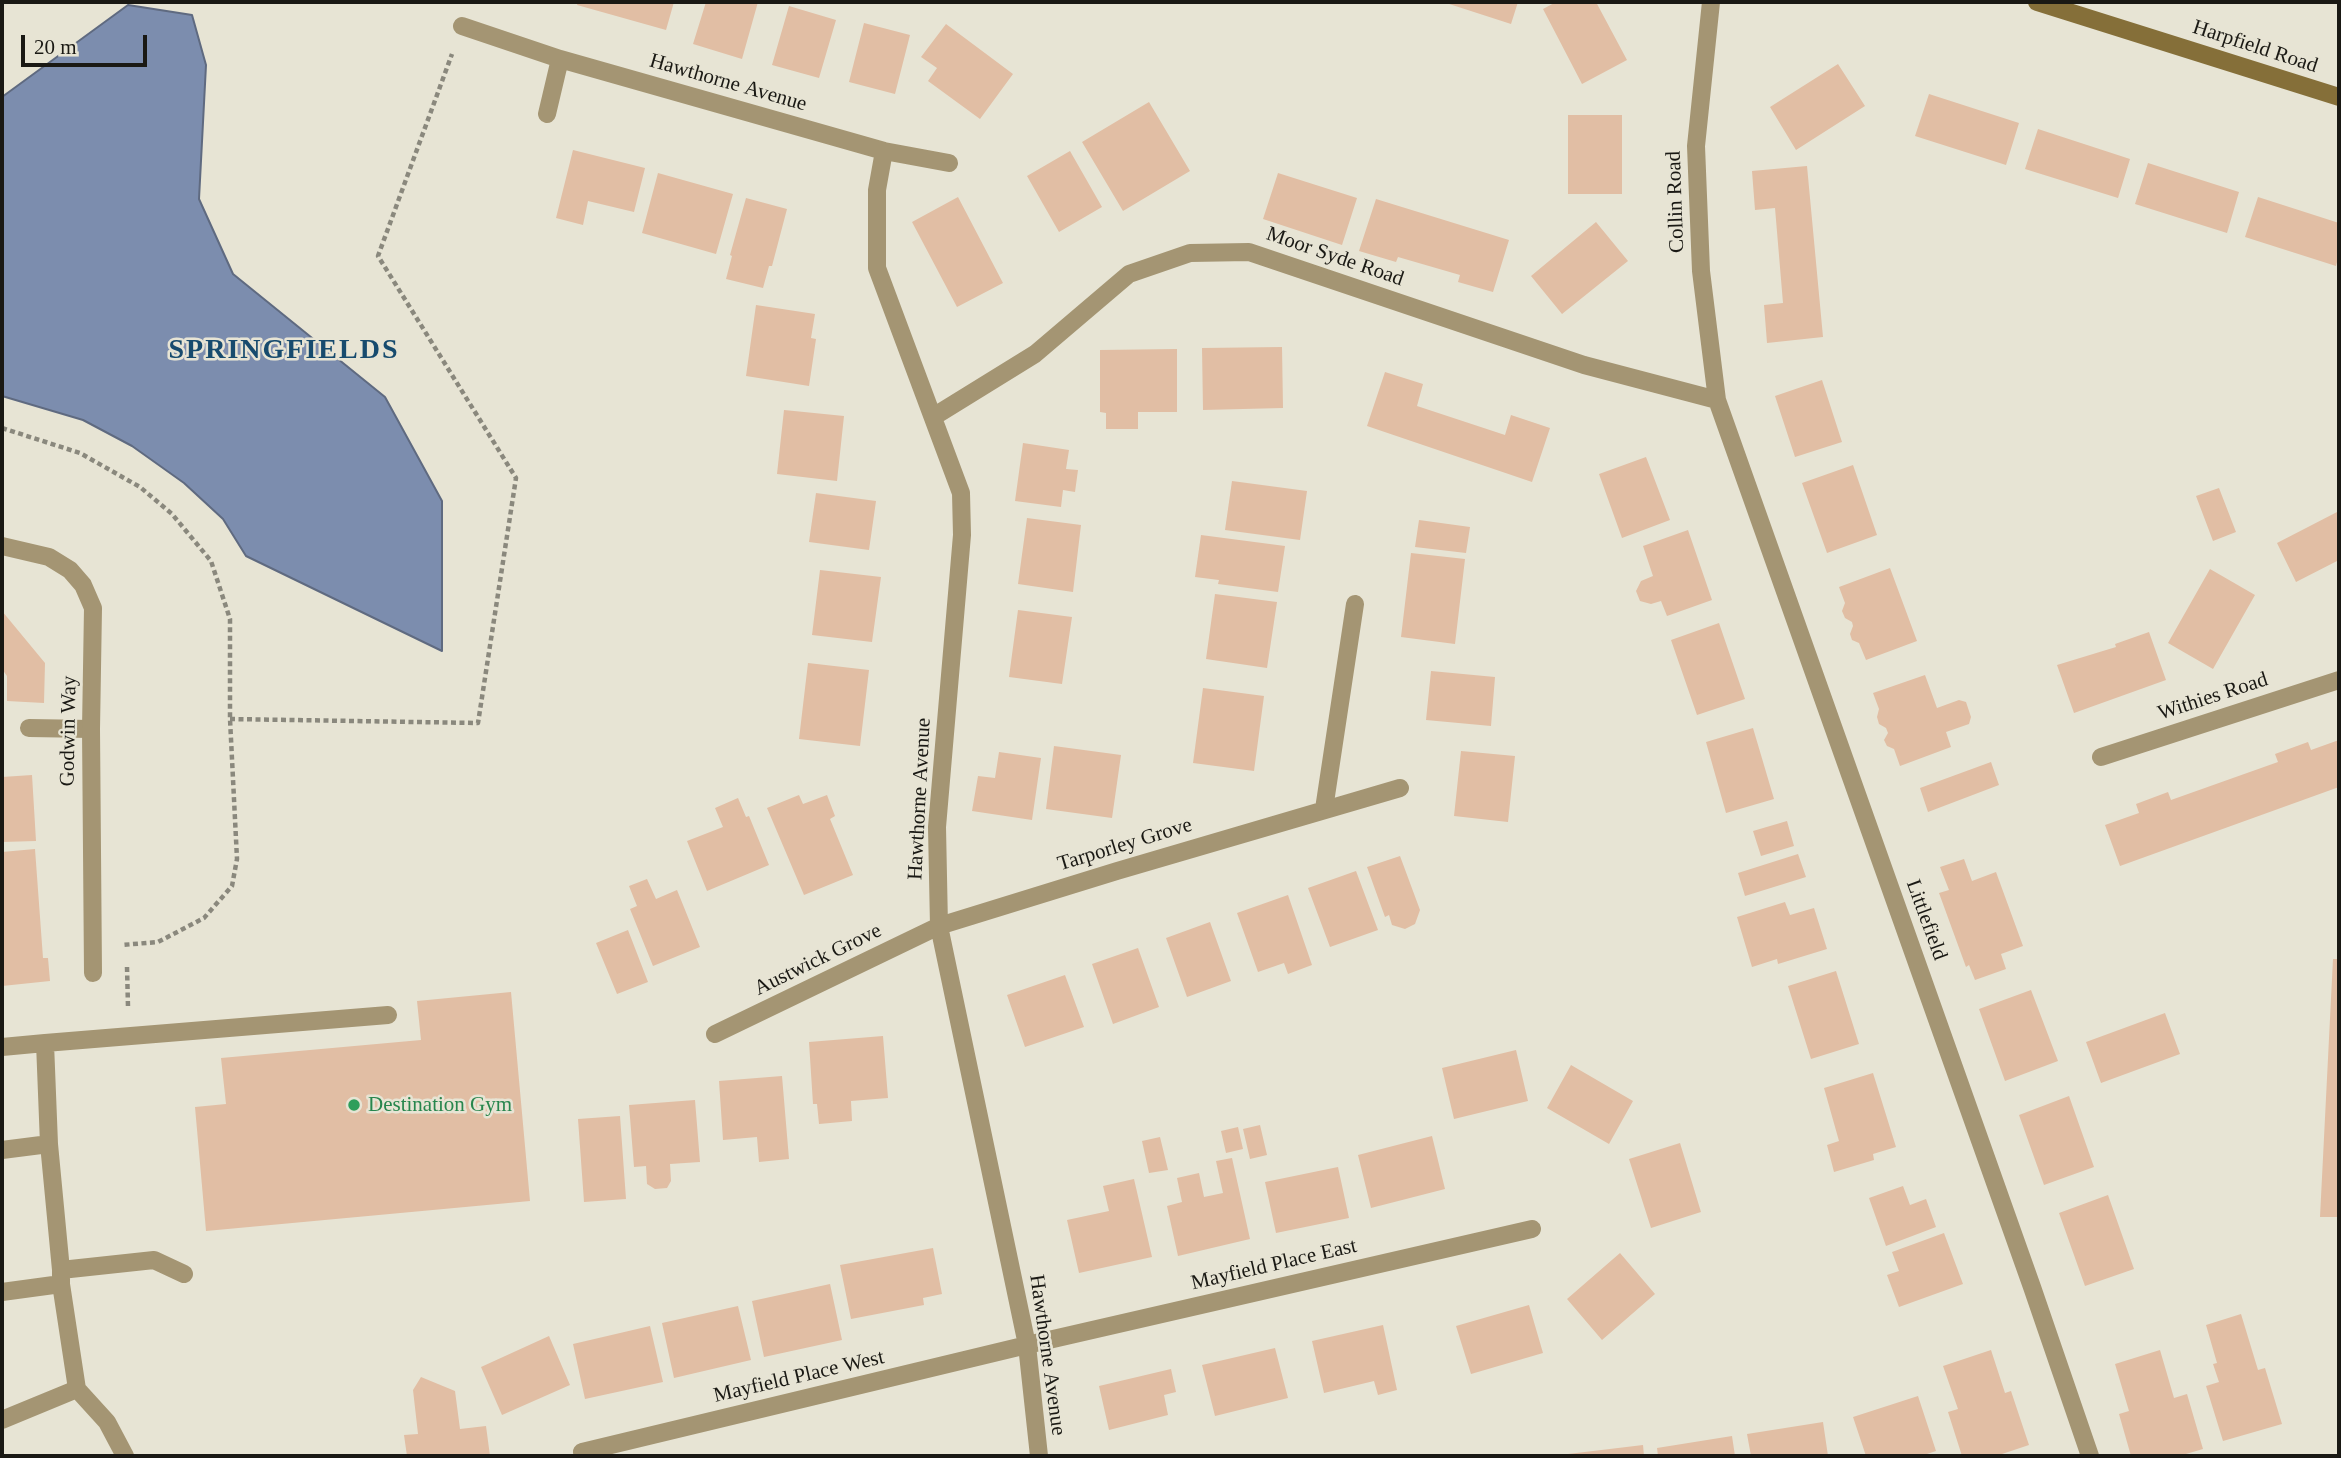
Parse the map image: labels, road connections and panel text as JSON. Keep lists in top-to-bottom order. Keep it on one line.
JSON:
{"streets":{"street":["Harpfield Road","Hawthorne Avenue","Collin Road","Moor Syde Road","Withies Road","Godwin Way","Tarporley Grove","Littlefield","Austwick Grove","Mayfield Place East","Mayfield Place West"]},"crossings":[["Hawthorne Avenue","Moor Syde Road"],["Hawthorne Avenue","Tarporley Grove"],["Hawthorne Avenue","Austwick Grove"],["Hawthorne Avenue","Mayfield Place East"],["Hawthorne Avenue","Mayfield Place West"],["Collin Road","Moor Syde Road"],["Collin Road","Littlefield"],["Moor Syde Road","Littlefield"],["Tarporley Grove","Austwick Grove"],["Mayfield Place East","Mayfield Place West"]],"districts":["SPRINGFIELDS"],"places":["Destination Gym"],"scale_bar":"20 m"}
